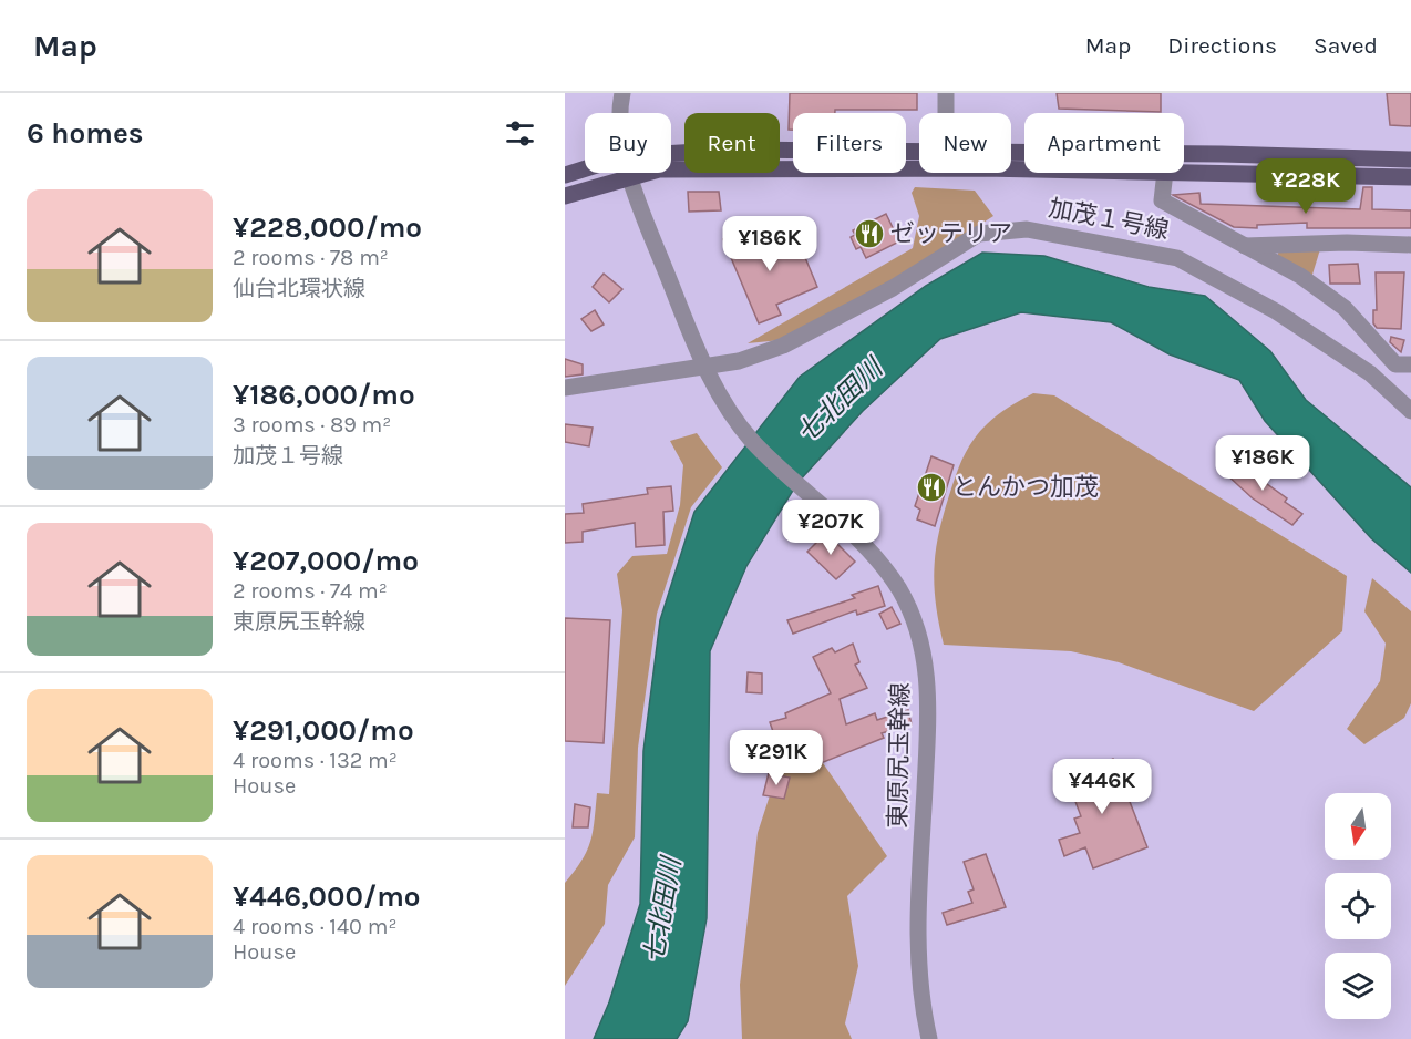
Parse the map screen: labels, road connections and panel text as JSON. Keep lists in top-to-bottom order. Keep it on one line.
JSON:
{"streets":{"street":["加茂１号線","東原尻玉幹線"]},"crossings":[["加茂１号線","東原尻玉幹線"]],"water":["七北田川"],"places":{"restaurant":["ゼッテリア","とんかつ加茂"]},"north":"bottom","page":{"header":"Map","nav":["Map","Directions","Saved"],"heading":"6 homes","chip":["Buy","Rent","Filters","New","Apartment"],"price":["¥228K","¥186K","¥186K","¥207K","¥291K","¥446K"],"list":[{"name":"¥228,000/mo","note":"2 rooms · 78 m² · 仙台北環状線"},{"name":"¥186,000/mo","note":"3 rooms · 89 m² · 加茂１号線"},{"name":"¥207,000/mo","note":"2 rooms · 74 m² · 東原尻玉幹線"},{"name":"¥291,000/mo","note":"4 rooms · 132 m² · House"},{"name":"¥446,000/mo","note":"4 rooms · 140 m² · House"}]}}
